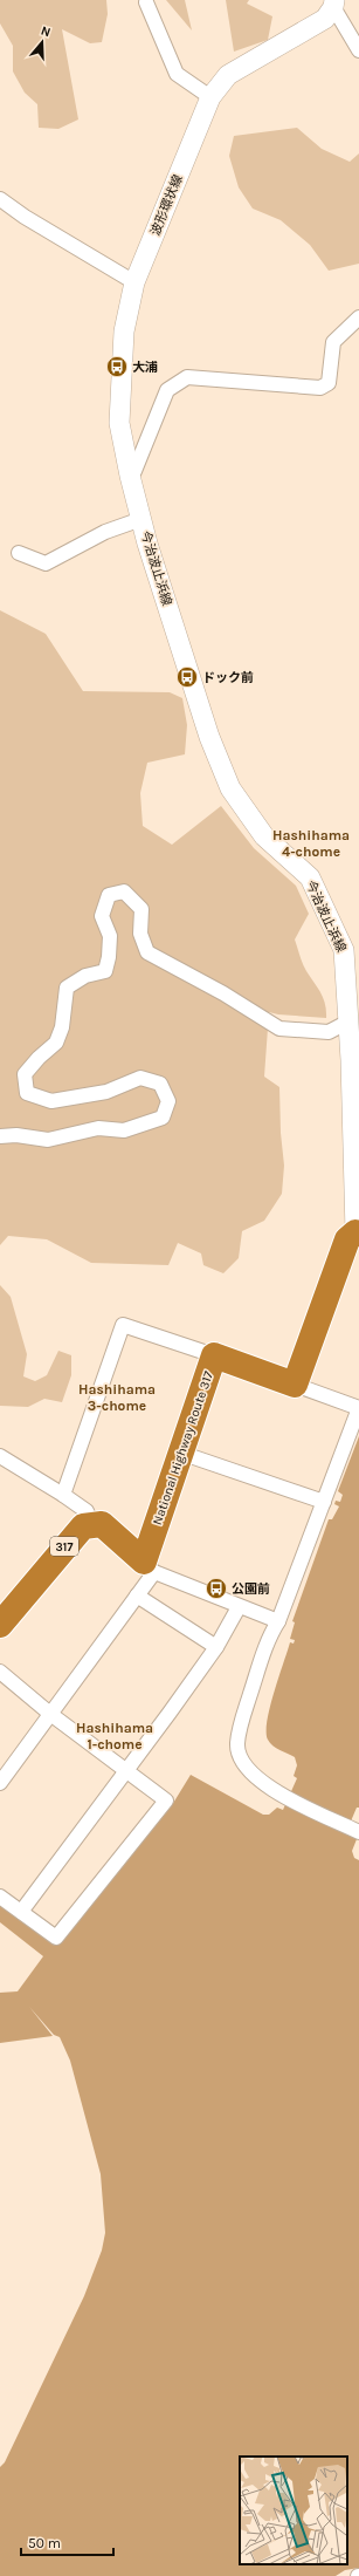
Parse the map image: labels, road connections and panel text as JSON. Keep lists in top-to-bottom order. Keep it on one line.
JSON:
{"streets":{"highway":["National Highway Route 317","317"],"main road":["波形環状線","今治波止浜線"]},"crossings":[["波形環状線","今治波止浜線"],["National Highway Route 317","317"]],"districts":["Hashihama 4-chome","Hashihama 3-chome","Hashihama 1-chome"],"places":{"bus stop":["大浦","ドック前","公園前"]},"scale_bar":"50 m","north":"top"}
